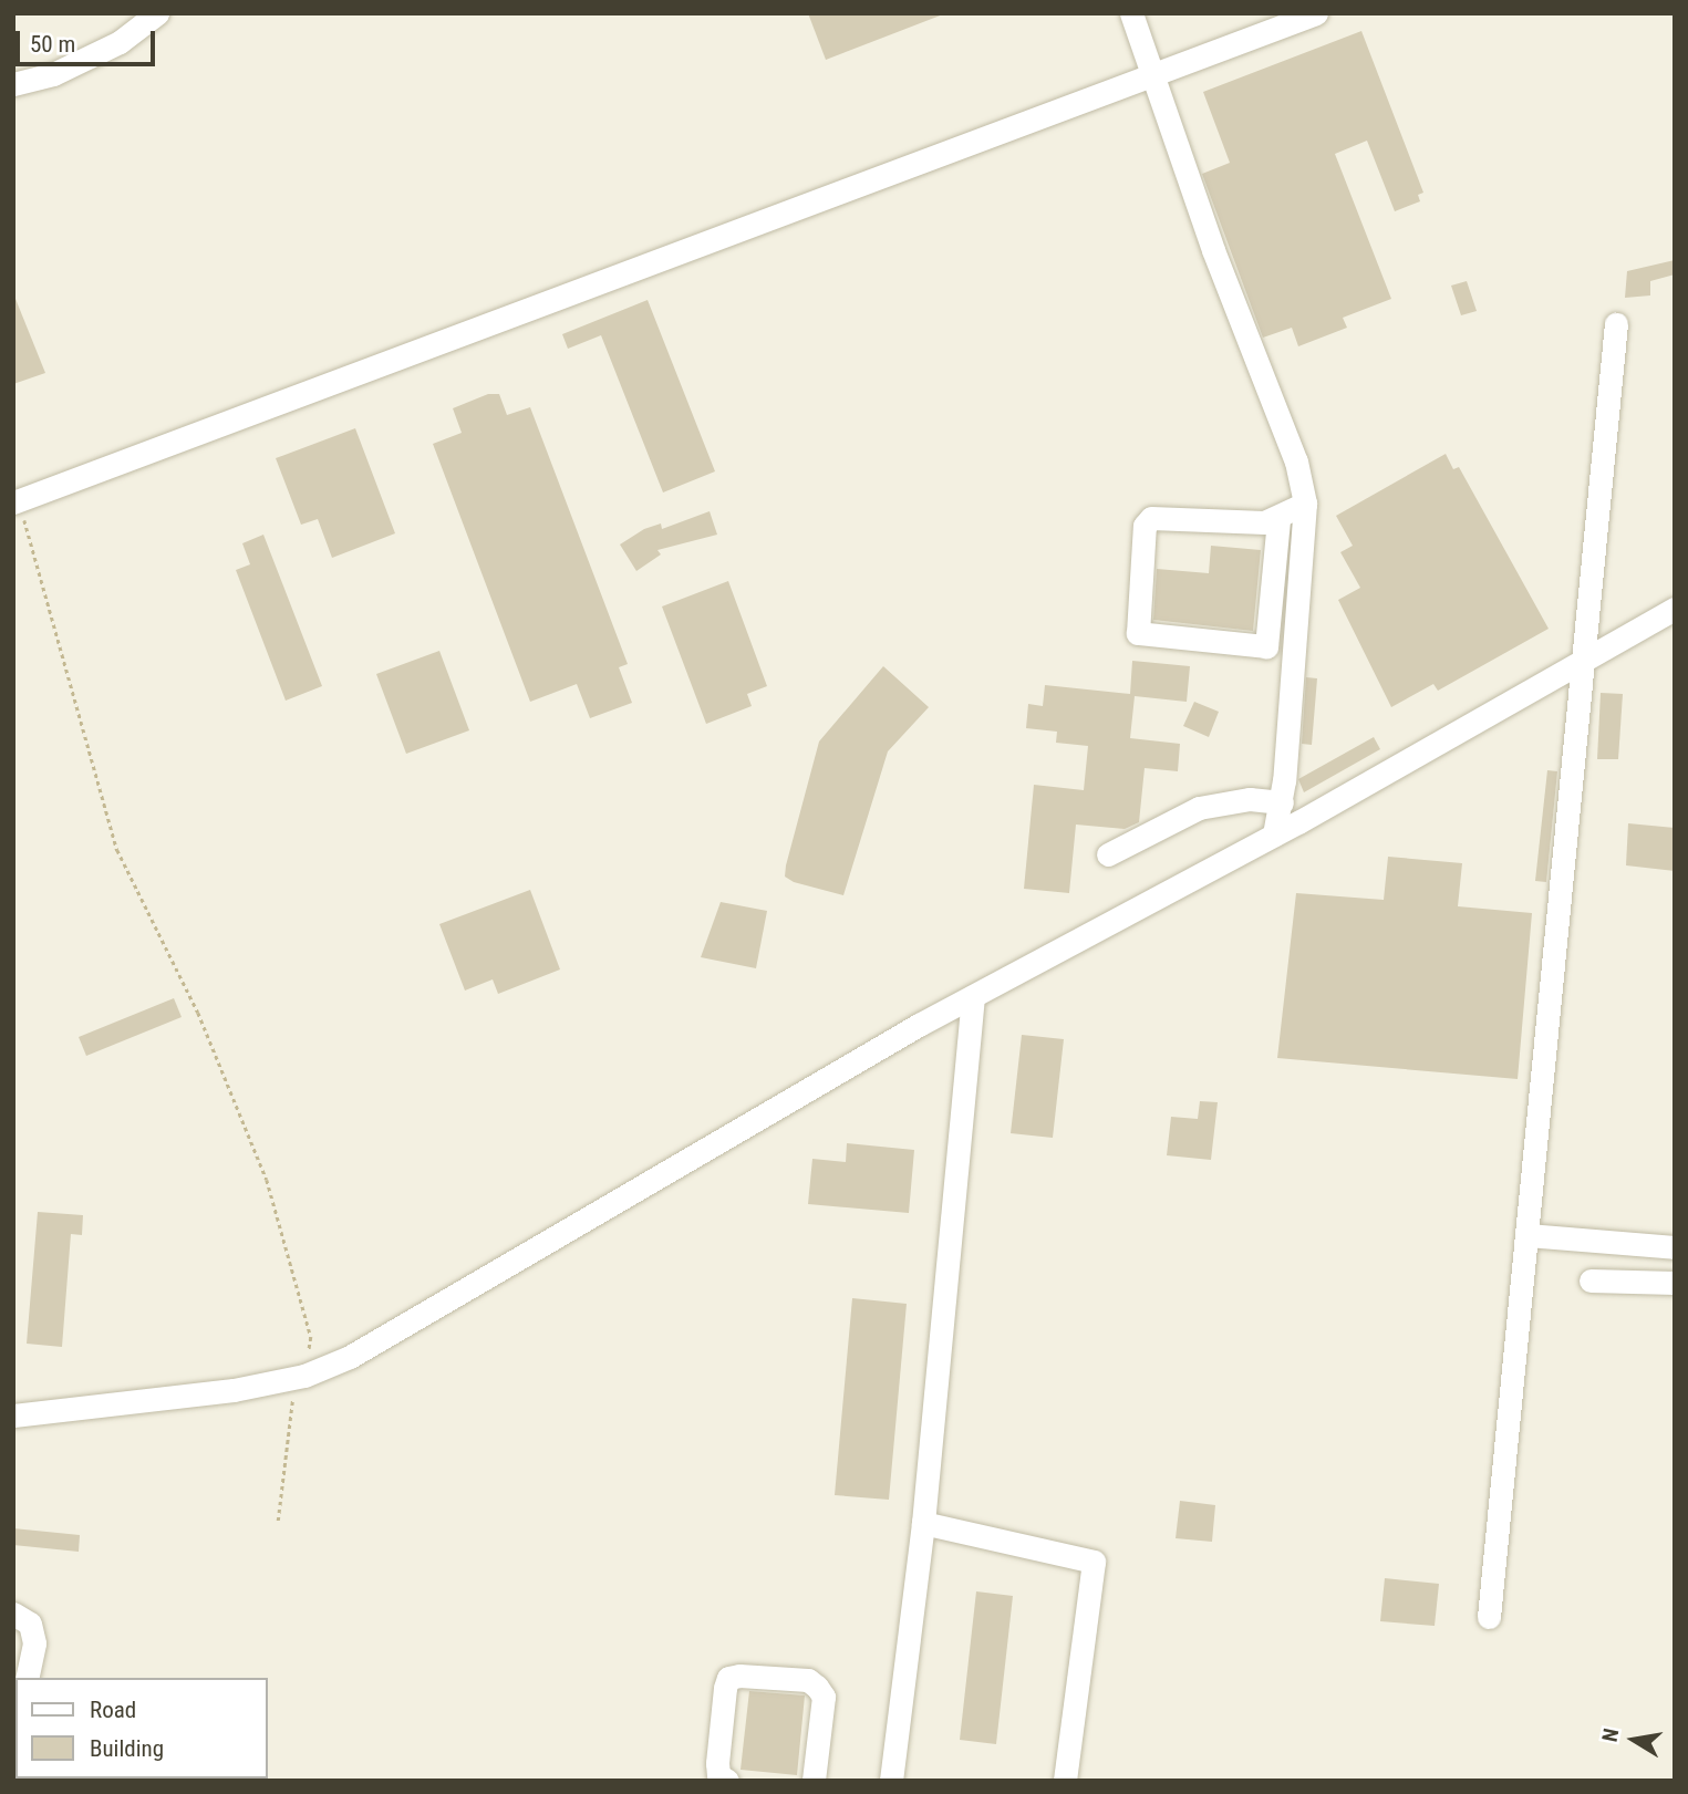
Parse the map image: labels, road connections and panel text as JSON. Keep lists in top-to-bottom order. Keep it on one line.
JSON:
{"legend":["Road","Building"],"scale_bar":"50 m","north":"left"}
